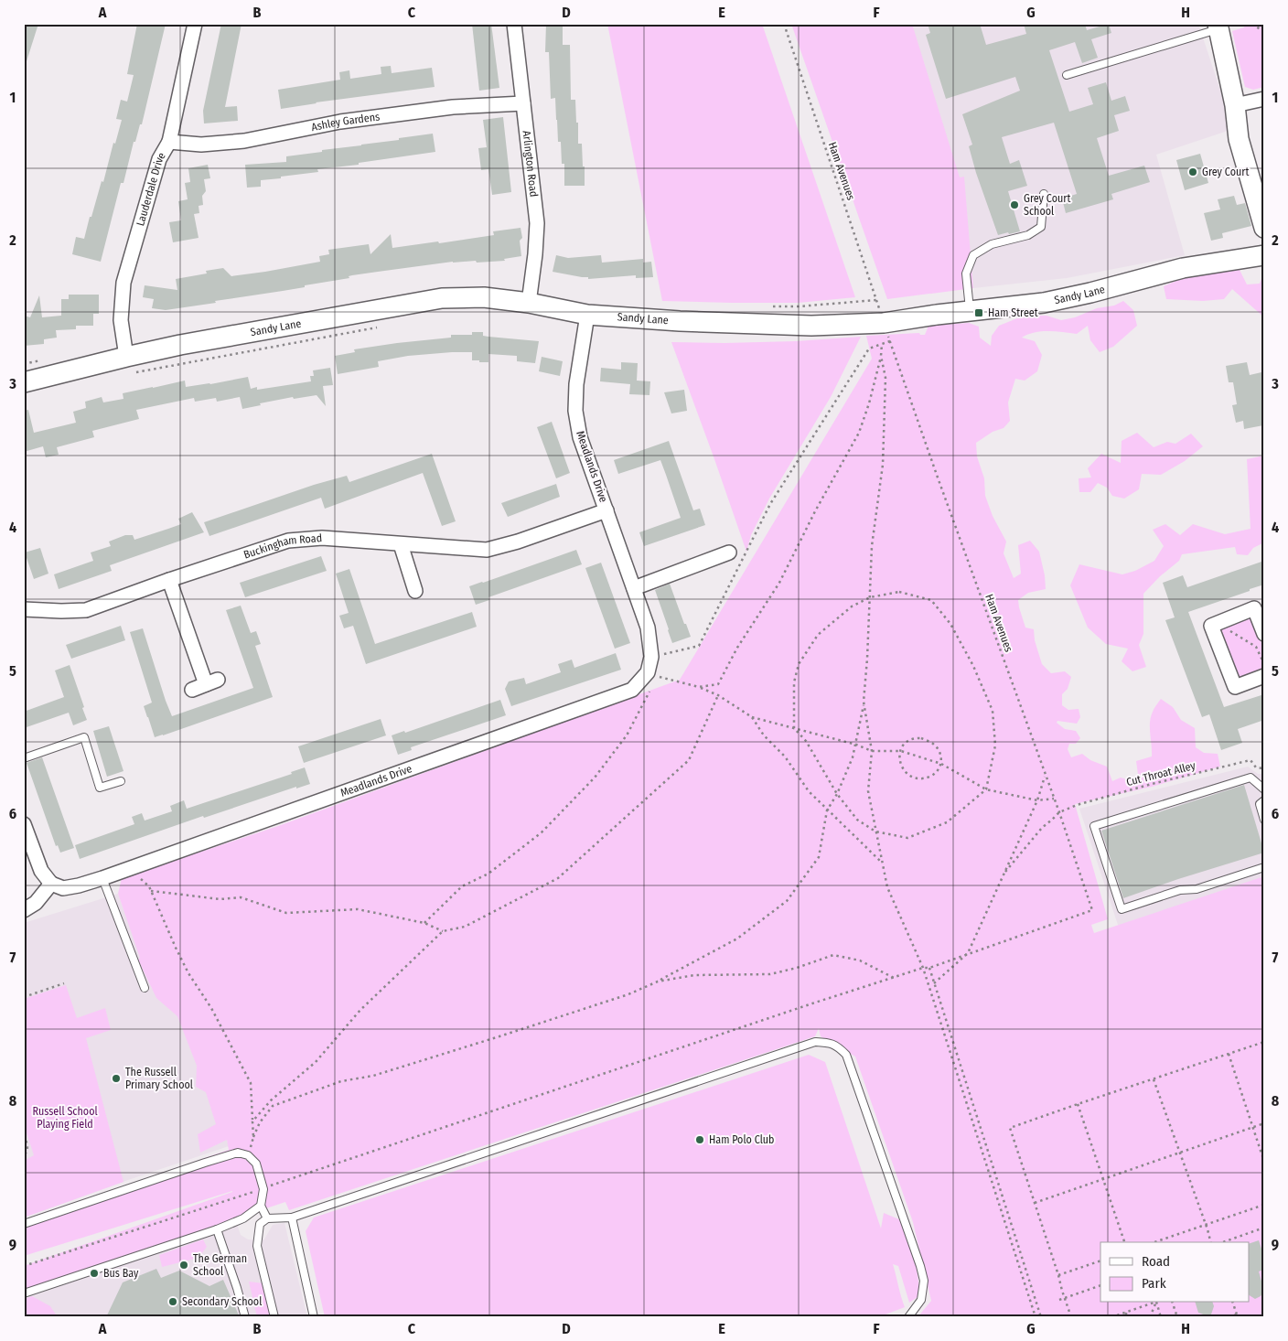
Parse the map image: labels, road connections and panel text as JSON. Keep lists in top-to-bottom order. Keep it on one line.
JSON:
{"streets":{"street":["Ashley Gardens","Arlington Road","Lauderdale Drive","Sandy Lane","Meadlands Drive","Buckingham Road"],"path":["Ham Avenues","Cut Throat Alley"]},"crossings":[["Ashley Gardens","Arlington Road"],["Ashley Gardens","Lauderdale Drive"],["Arlington Road","Sandy Lane"],["Ham Avenues","Sandy Lane"],["Ham Avenues","Cut Throat Alley"],["Lauderdale Drive","Sandy Lane"],["Sandy Lane","Meadlands Drive"],["Meadlands Drive","Buckingham Road"]],"parks":["Russell School Playing Field"],"places":{"other":["Grey Court","Grey Court School","The Russell Primary School","Ham Polo Club","The German School","Bus Bay","Secondary School"],"transit":["Ham Street"]},"legend":["Road","Park"],"grid":{"columns":["A","B","C","D","E","F","G","H"],"rows":["1","2","3","4","5","6","7","8","9"]}}
